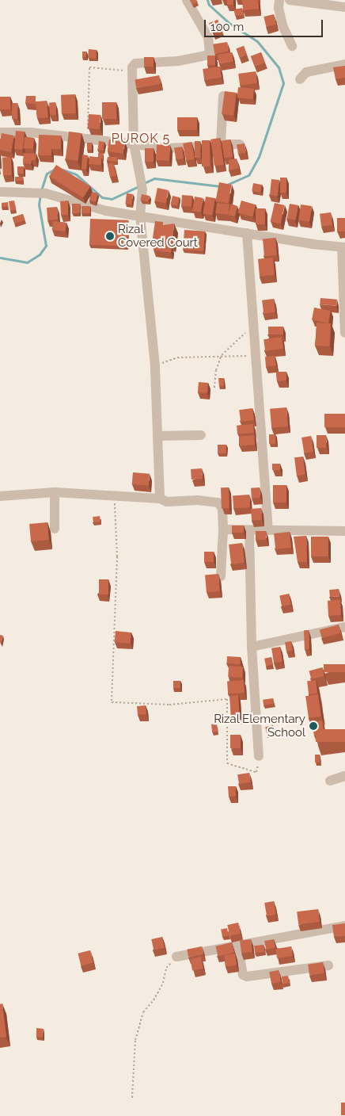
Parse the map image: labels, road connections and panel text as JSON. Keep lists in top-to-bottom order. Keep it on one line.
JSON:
{"districts":["PUROK 5"],"places":["Rizal Covered Court","Rizal Elementary School"],"scale_bar":"100 m"}
